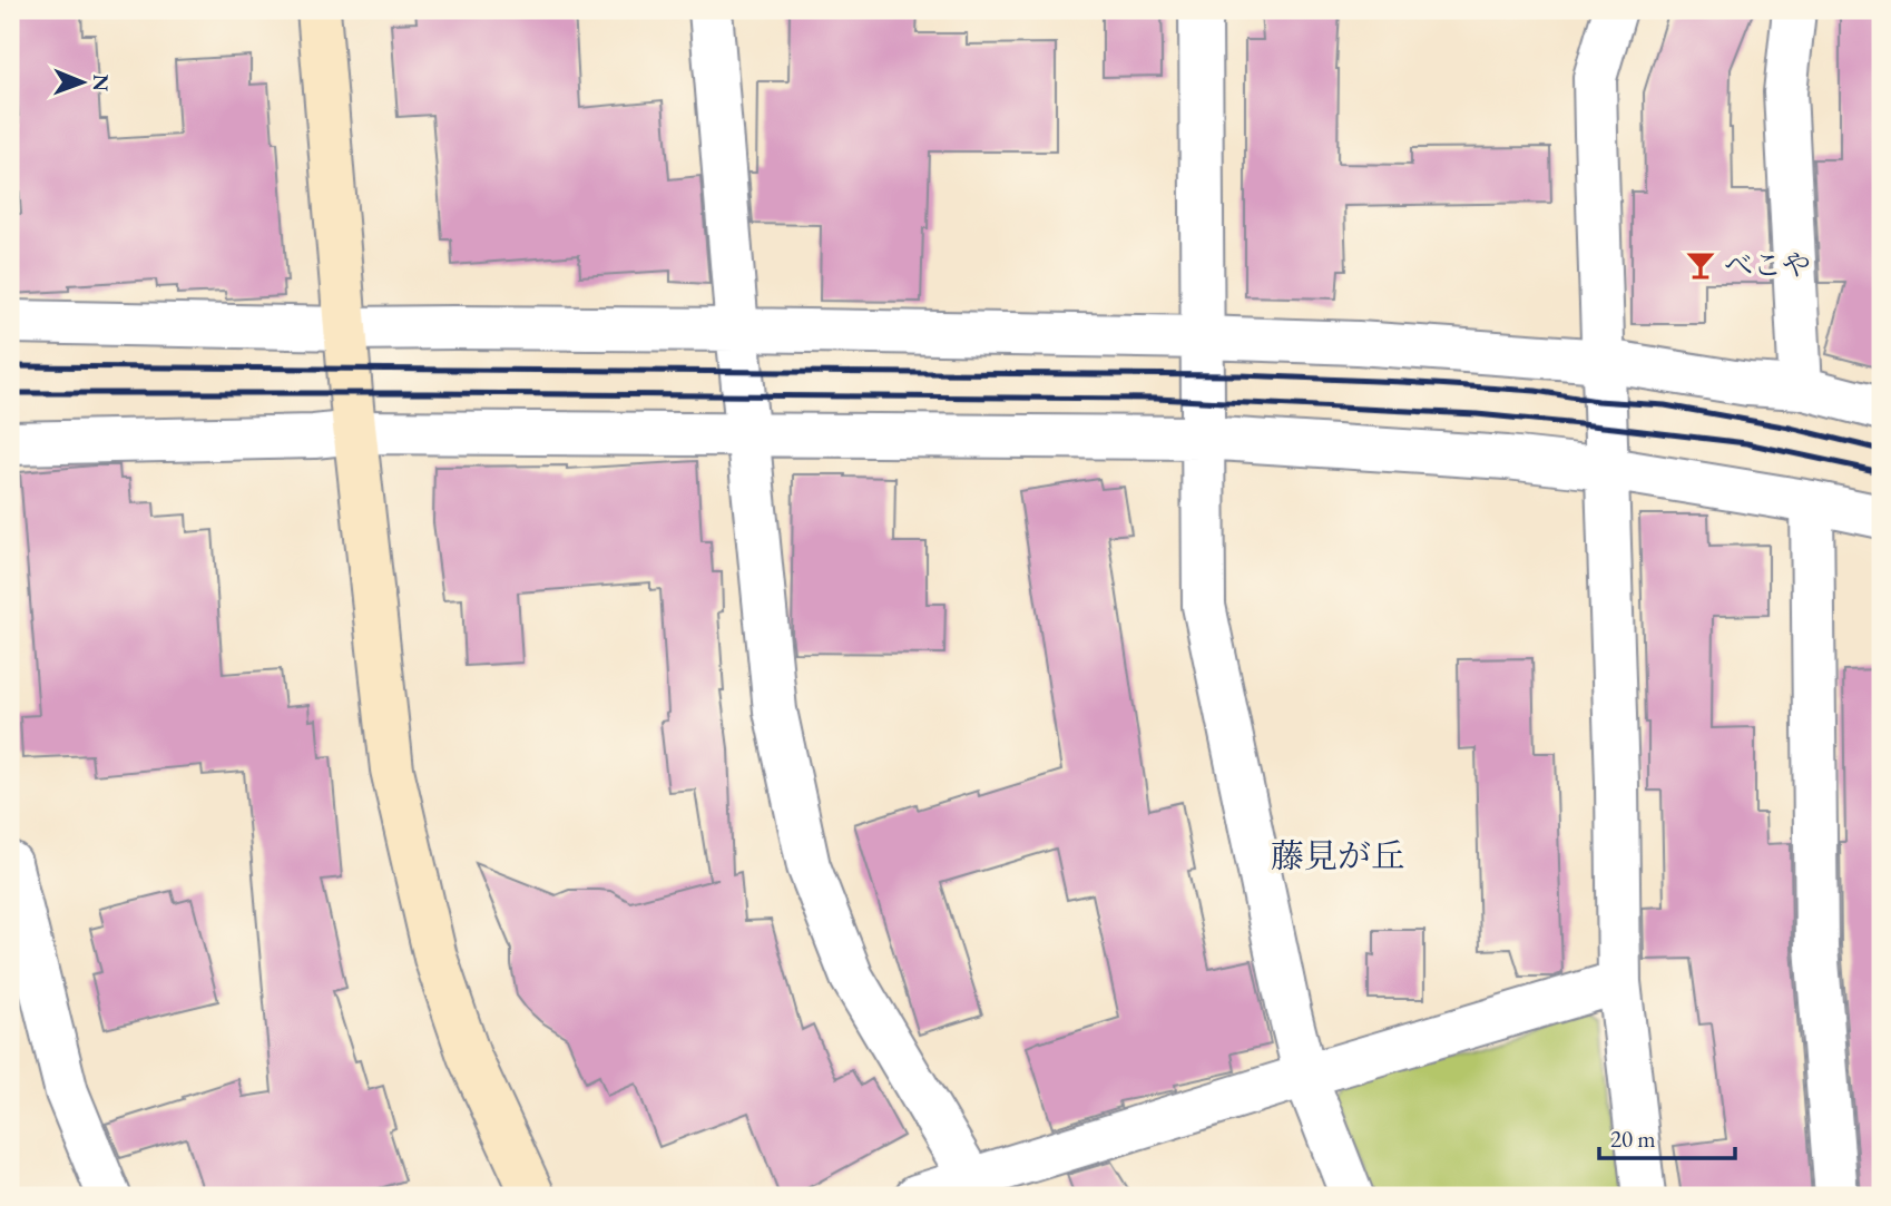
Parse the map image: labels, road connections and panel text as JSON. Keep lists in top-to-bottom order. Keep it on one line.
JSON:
{"districts":["藤見が丘"],"places":{"bar":["べこや"]},"scale_bar":"20 m","north":"right"}
